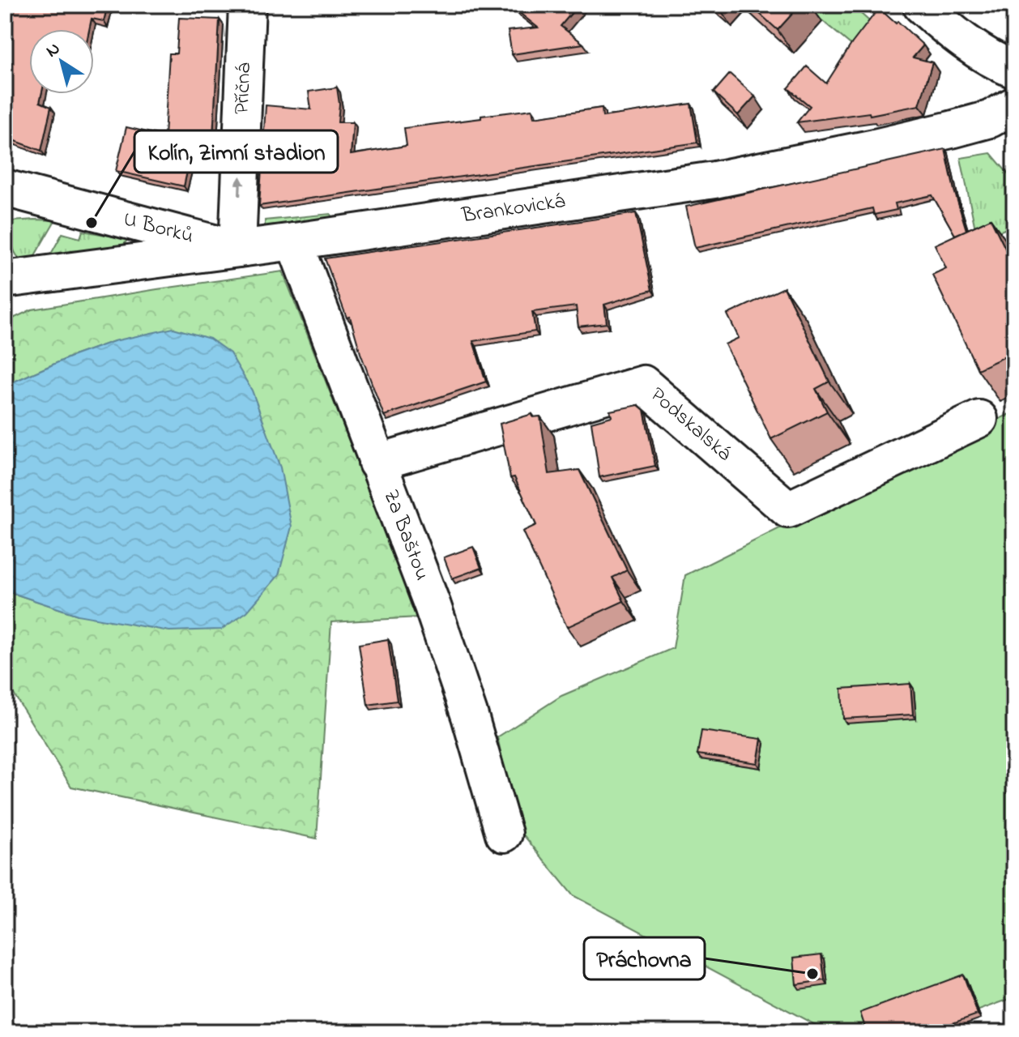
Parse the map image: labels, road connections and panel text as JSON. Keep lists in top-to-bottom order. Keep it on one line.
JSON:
{"streets":{"street":["Příčná","Brankovická","U Borků","Podskalská","Za Baštou"]},"crossings":[["Příčná","Brankovická"],["Příčná","U Borků"],["Brankovická","U Borků"],["Brankovická","Za Baštou"],["Podskalská","Za Baštou"]],"one_way":["Příčná"],"places":["Kolín, Zimní stadion","Práchovna"],"north":"top left"}
